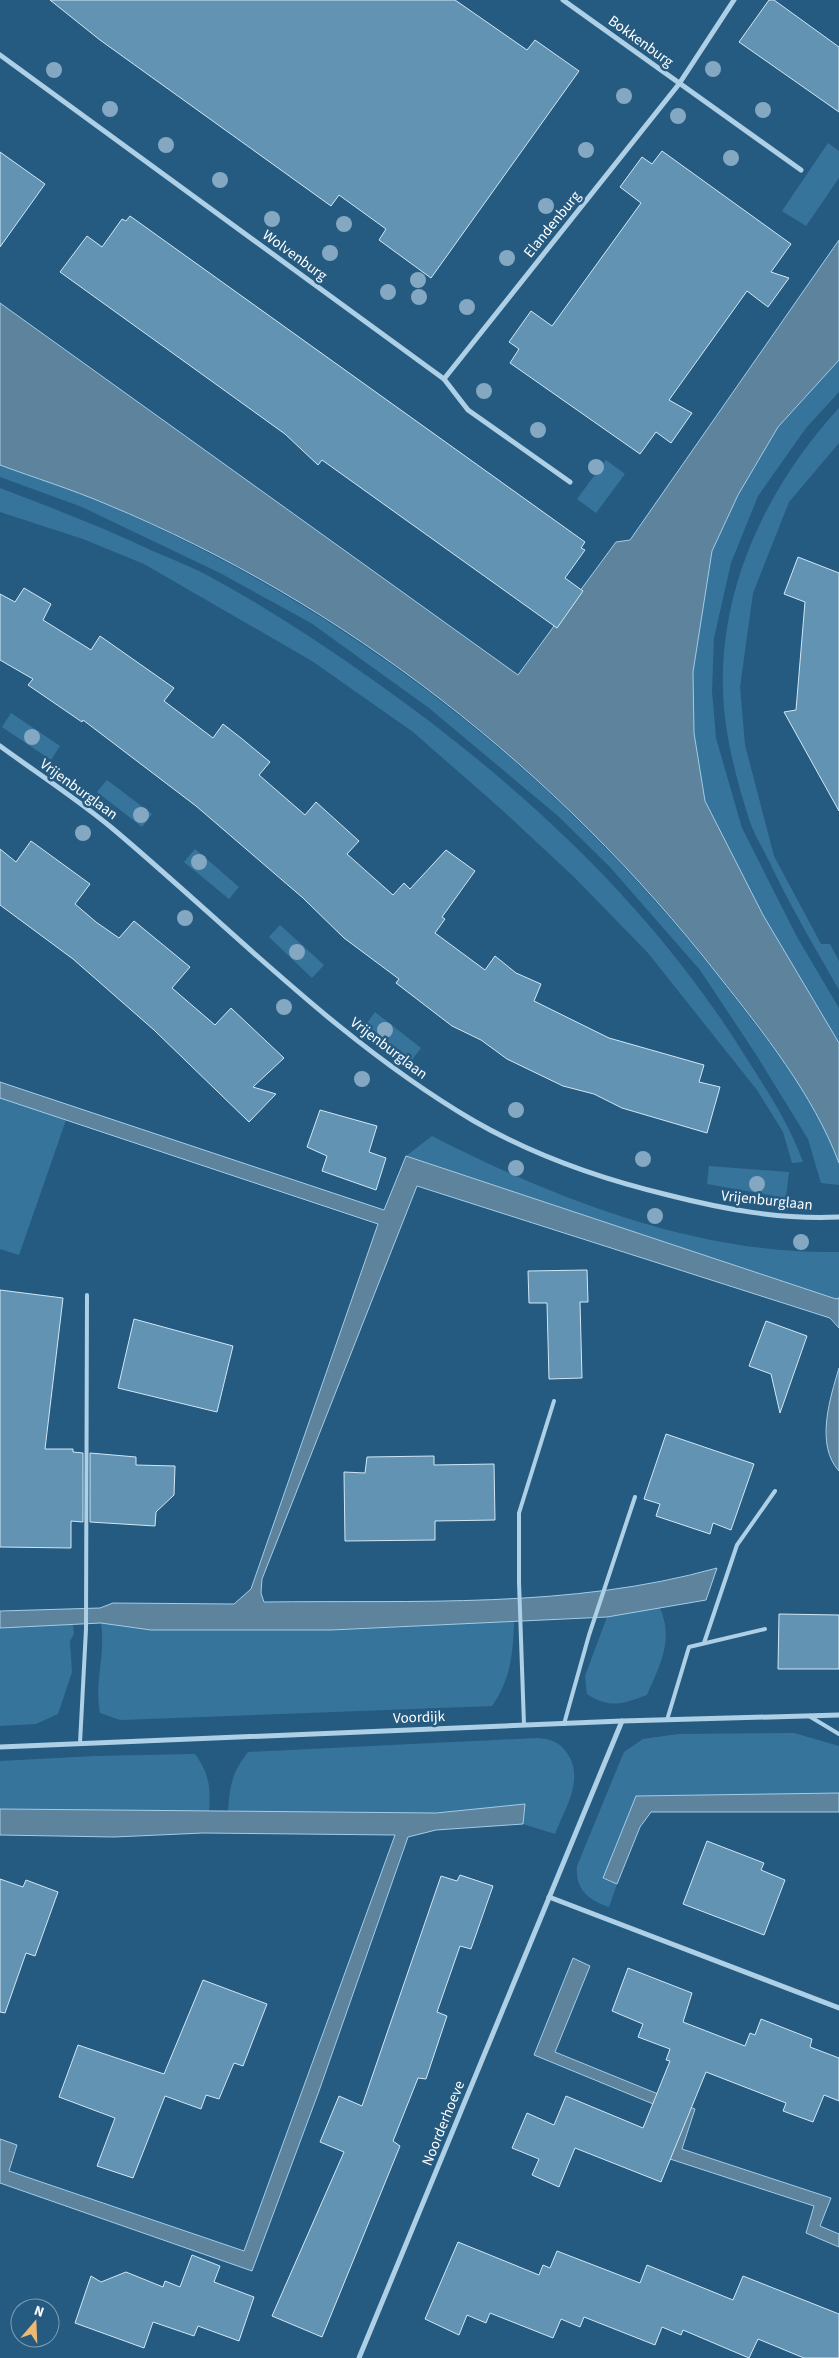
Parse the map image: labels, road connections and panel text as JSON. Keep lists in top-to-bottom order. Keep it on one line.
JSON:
{"streets":{"street":["Bokkenburg","Elandenburg","Wolvenburg","Vrijenburglaan","Voordijk","Noorderhoeve"]},"crossings":[["Bokkenburg","Elandenburg"],["Elandenburg","Wolvenburg"],["Voordijk","Noorderhoeve"]],"north":"top"}
